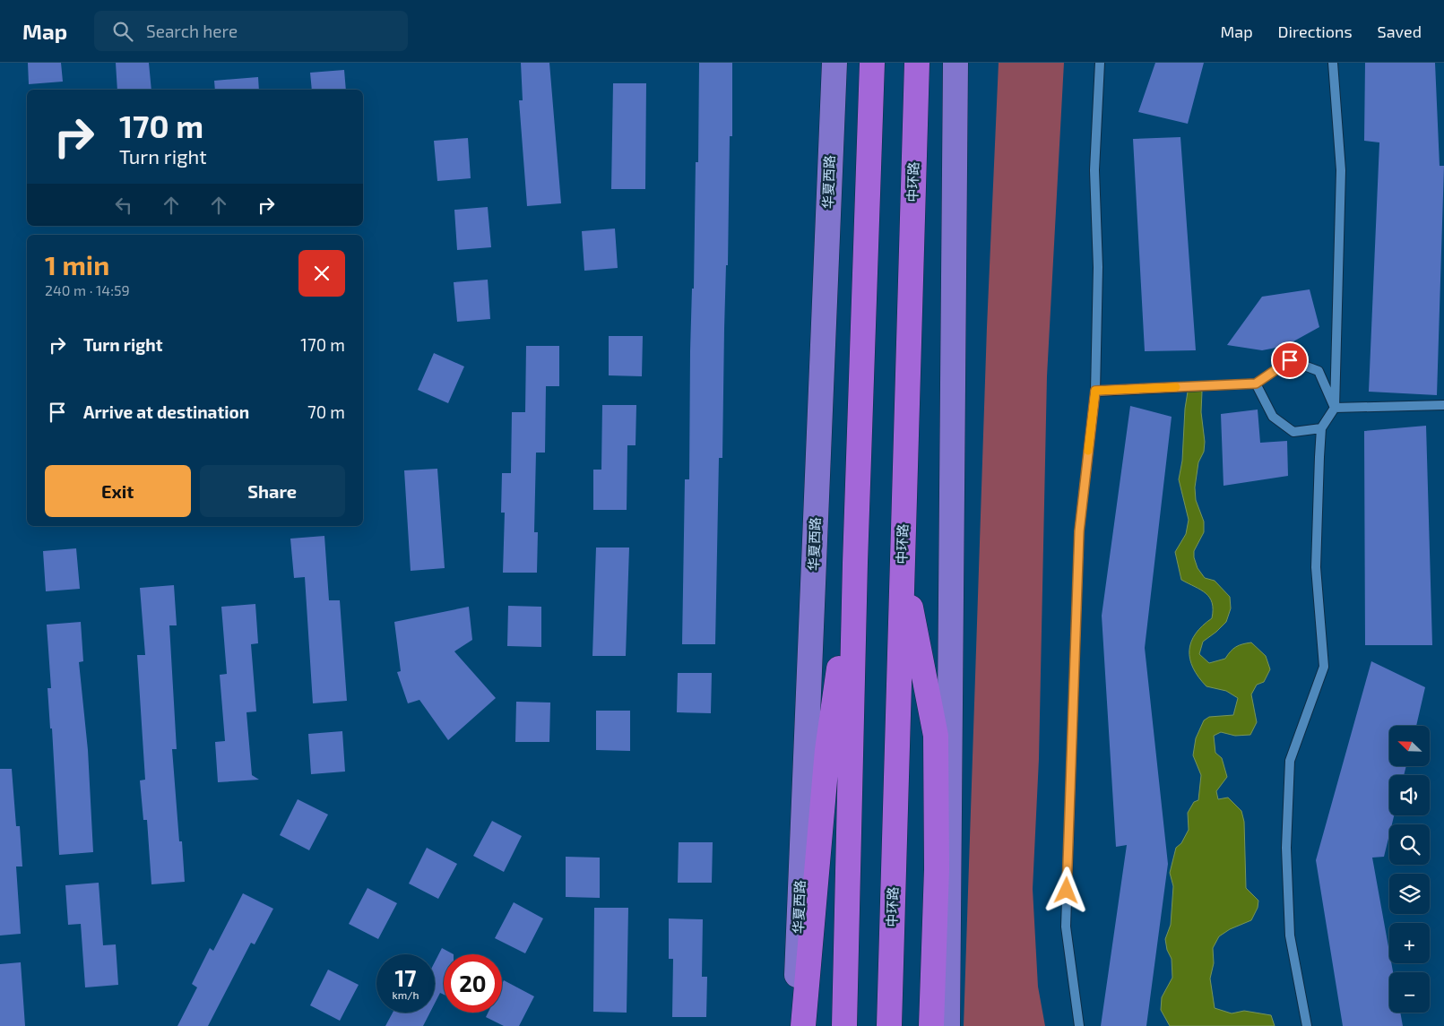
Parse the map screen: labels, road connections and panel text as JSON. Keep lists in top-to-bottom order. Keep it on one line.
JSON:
{"streets":{"highway":["中环路"],"main road":["华夏西路"]},"north":"top left","page":{"header":"Map","search":"Search here","nav":["Map","Directions","Saved"],"turn":["170 m","Turn right"],"heading":["1 min","240 m · 14:59"],"list":[{"name":"Turn right","value":"170 m"},{"name":"Arrive at destination","value":"70 m"}],"buttons":["Exit","Share"],"map_buttons":["+","−"],"speed":"17 km/h","limit":"20"}}
